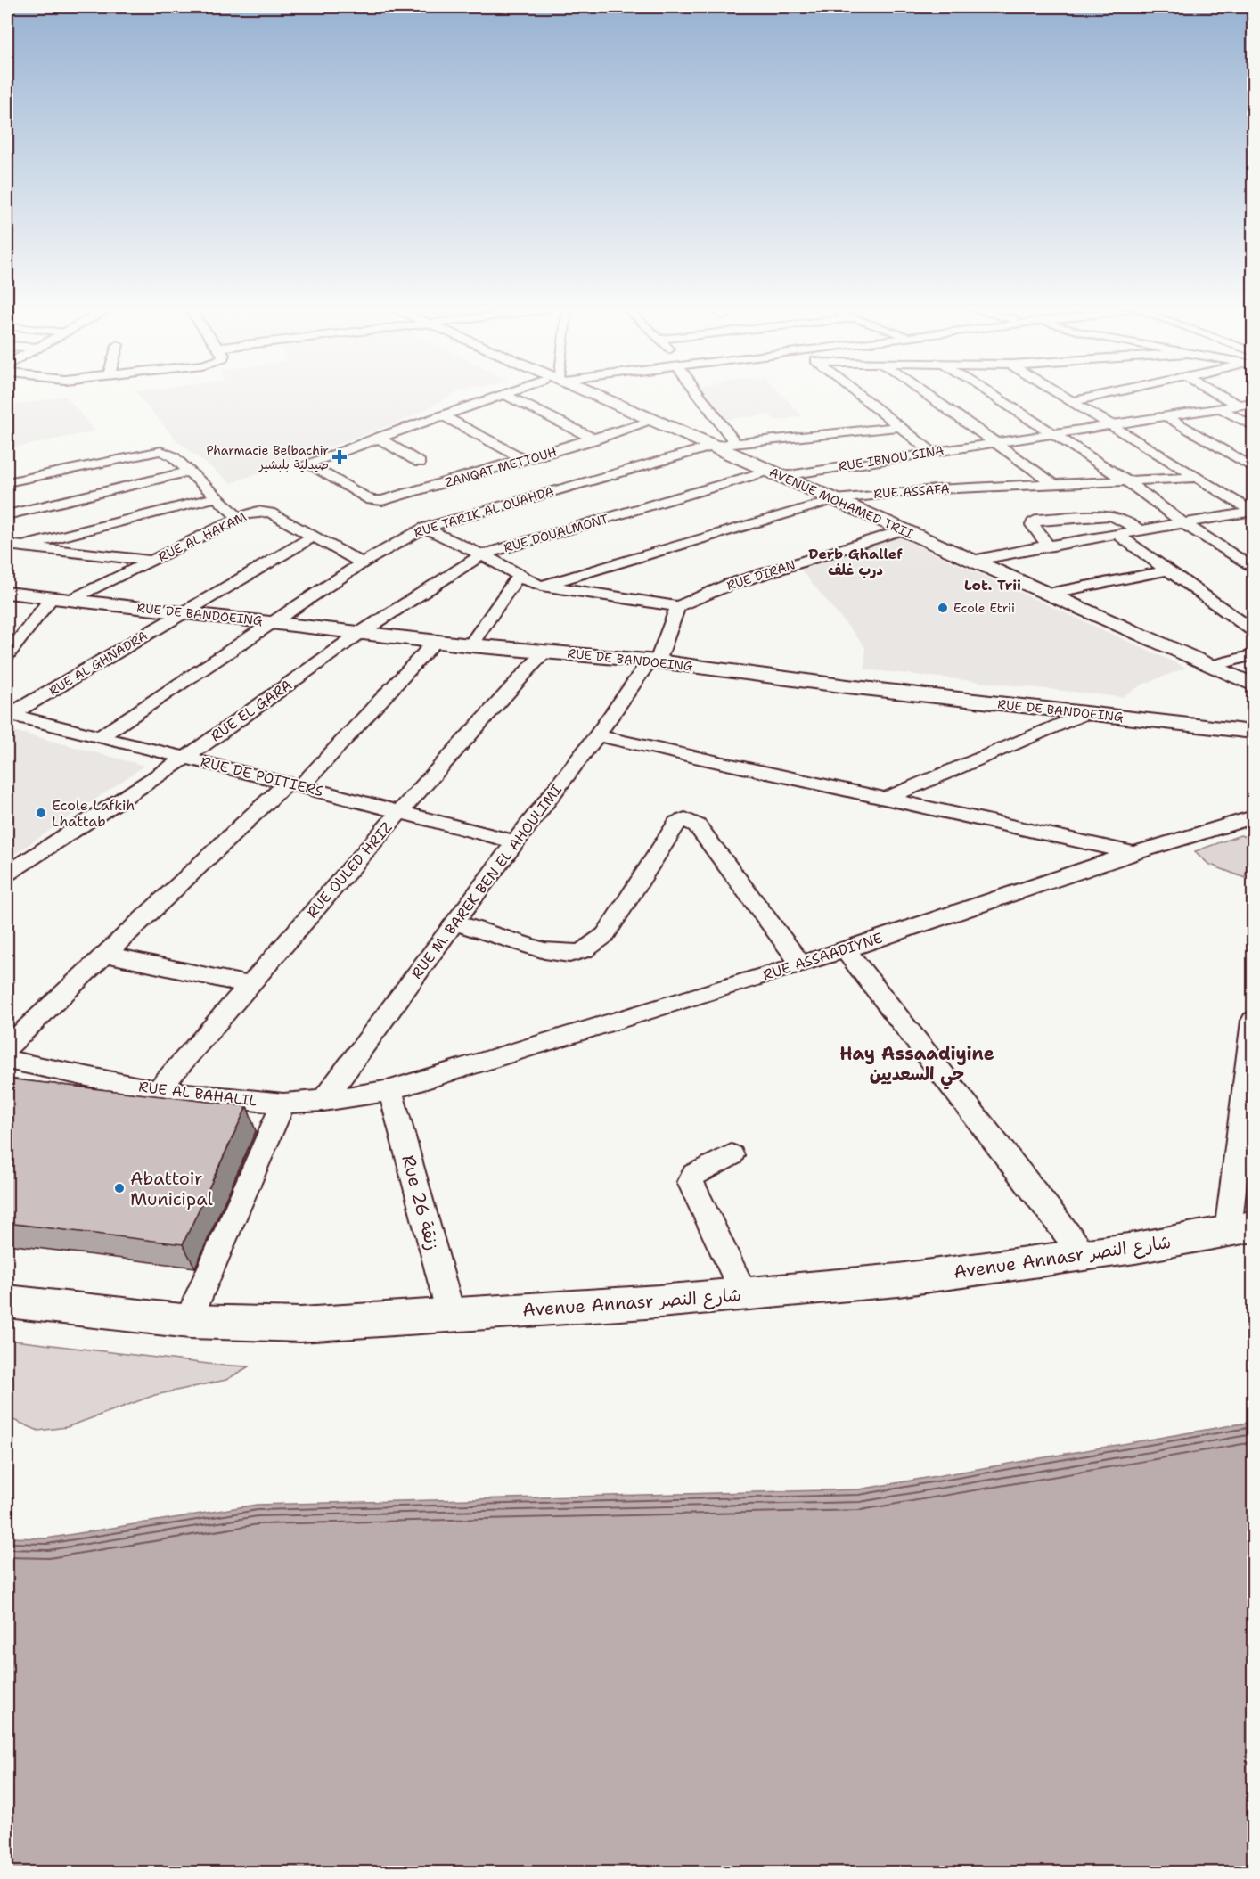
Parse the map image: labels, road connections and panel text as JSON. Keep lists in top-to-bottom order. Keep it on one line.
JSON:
{"streets":{"street":["RUE IBNOU SINA","ZANQAT METTOUH","RUE ASSAFA","AVENUE MOHAMED TRII","RUE TARIK AL OUAHDA","RUE DOUALMONT","RUE AL HAKAM","RUE DIRAN","RUE DE BANDOEING","RUE AL GHNADRA","RUE EL GARA","RUE DE POITIERS","RUE OULED HRIZ","RUE M. BAREK BEN EL AHOULIMI","RUE ASSAADIYNE","RUE AL BAHALIL","Rue 26 زنقة","Avenue Annasr شارع النصر"]},"crossings":[["RUE IBNOU SINA","AVENUE MOHAMED TRII"],["RUE IBNOU SINA","RUE DOUALMONT"],["ZANQAT METTOUH","AVENUE MOHAMED TRII"],["RUE ASSAFA","AVENUE MOHAMED TRII"],["AVENUE MOHAMED TRII","RUE TARIK AL OUAHDA"],["AVENUE MOHAMED TRII","RUE DOUALMONT"],["AVENUE MOHAMED TRII","RUE DIRAN"],["RUE TARIK AL OUAHDA","RUE AL HAKAM"],["RUE TARIK AL OUAHDA","RUE DE BANDOEING"],["RUE TARIK AL OUAHDA","RUE DE POITIERS"],["RUE DOUALMONT","RUE DE BANDOEING"],["RUE DOUALMONT","RUE EL GARA"],["RUE AL HAKAM","RUE DE BANDOEING"],["RUE AL HAKAM","RUE AL GHNADRA"],["RUE DE BANDOEING","RUE AL GHNADRA"],["RUE DE BANDOEING","RUE EL GARA"],["RUE DE BANDOEING","RUE OULED HRIZ"],["RUE DE BANDOEING","RUE M. BAREK BEN EL AHOULIMI"],["RUE AL GHNADRA","RUE DE POITIERS"],["RUE EL GARA","RUE DE POITIERS"],["RUE DE POITIERS","RUE OULED HRIZ"],["RUE DE POITIERS","RUE M. BAREK BEN EL AHOULIMI"],["RUE OULED HRIZ","RUE AL BAHALIL"],["RUE M. BAREK BEN EL AHOULIMI","RUE AL BAHALIL"],["RUE ASSAADIYNE","RUE AL BAHALIL"],["RUE ASSAADIYNE","Rue 26 زنقة"],["RUE AL BAHALIL","Rue 26 زنقة"],["Rue 26 زنقة","Avenue Annasr شارع النصر"]],"districts":["Derb Ghallef درب غلف","Lot. Trii","Hay Assaadiyine حي السعديين"],"places":{"health":["Pharmacie Belbachir صيدلية بلبشير"],"other":["Ecole Etrii","Ecole Lafkih Lhattab","Abattoir Municipal"]}}
